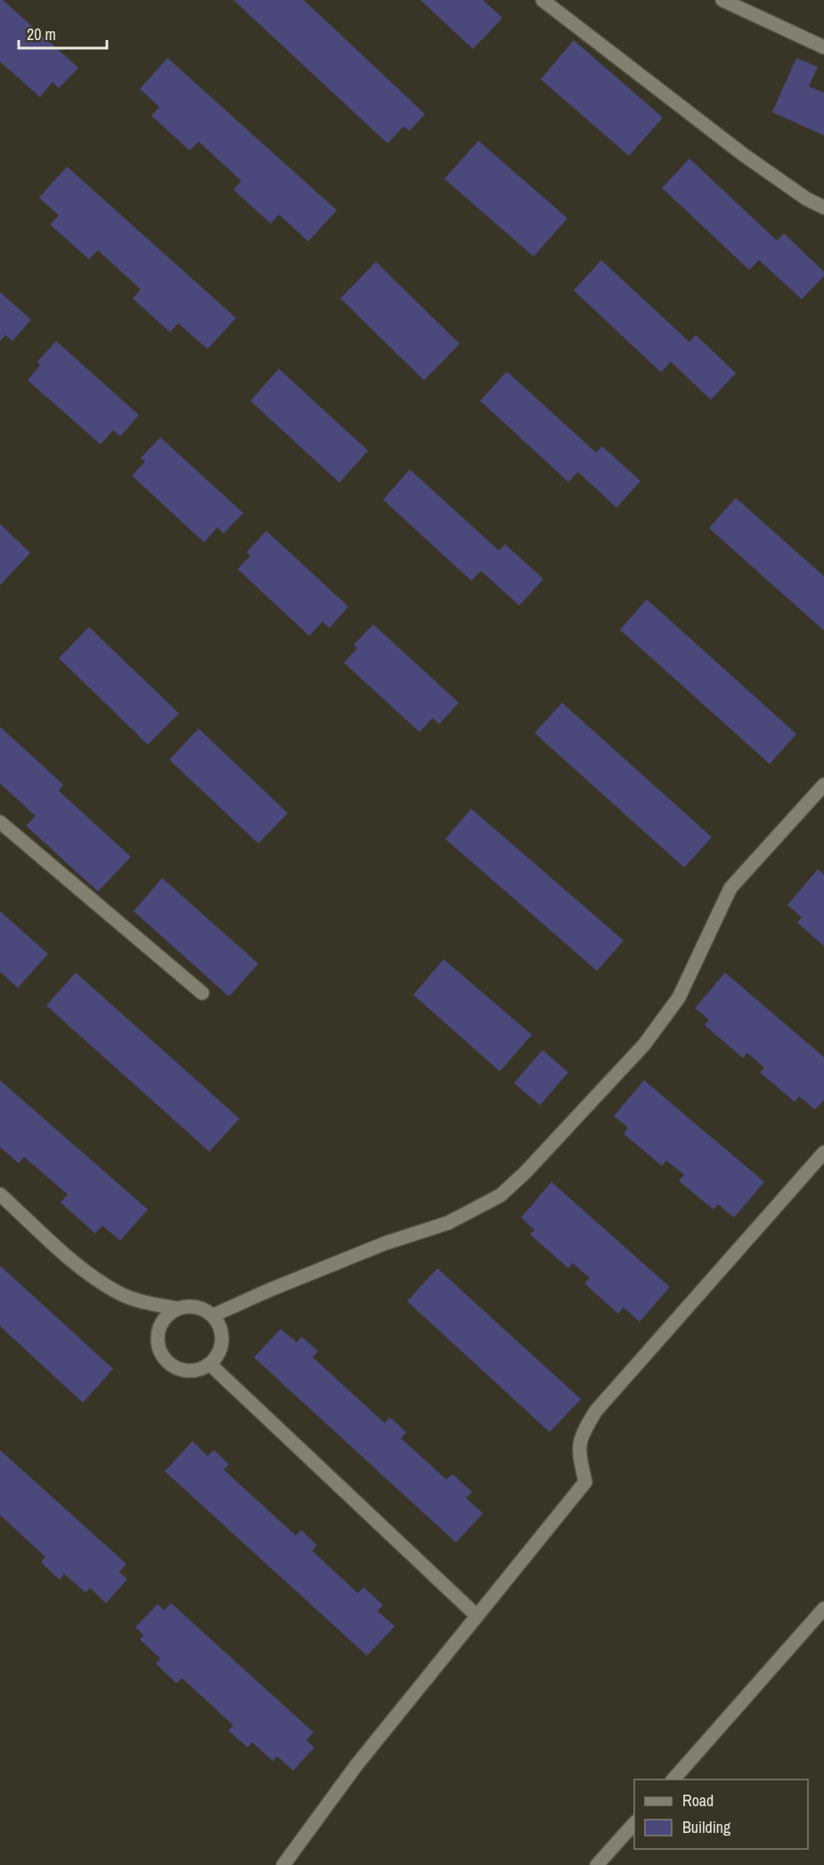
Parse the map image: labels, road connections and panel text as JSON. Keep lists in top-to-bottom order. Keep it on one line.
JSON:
{"legend":["Road","Building"],"scale_bar":"20 m"}
